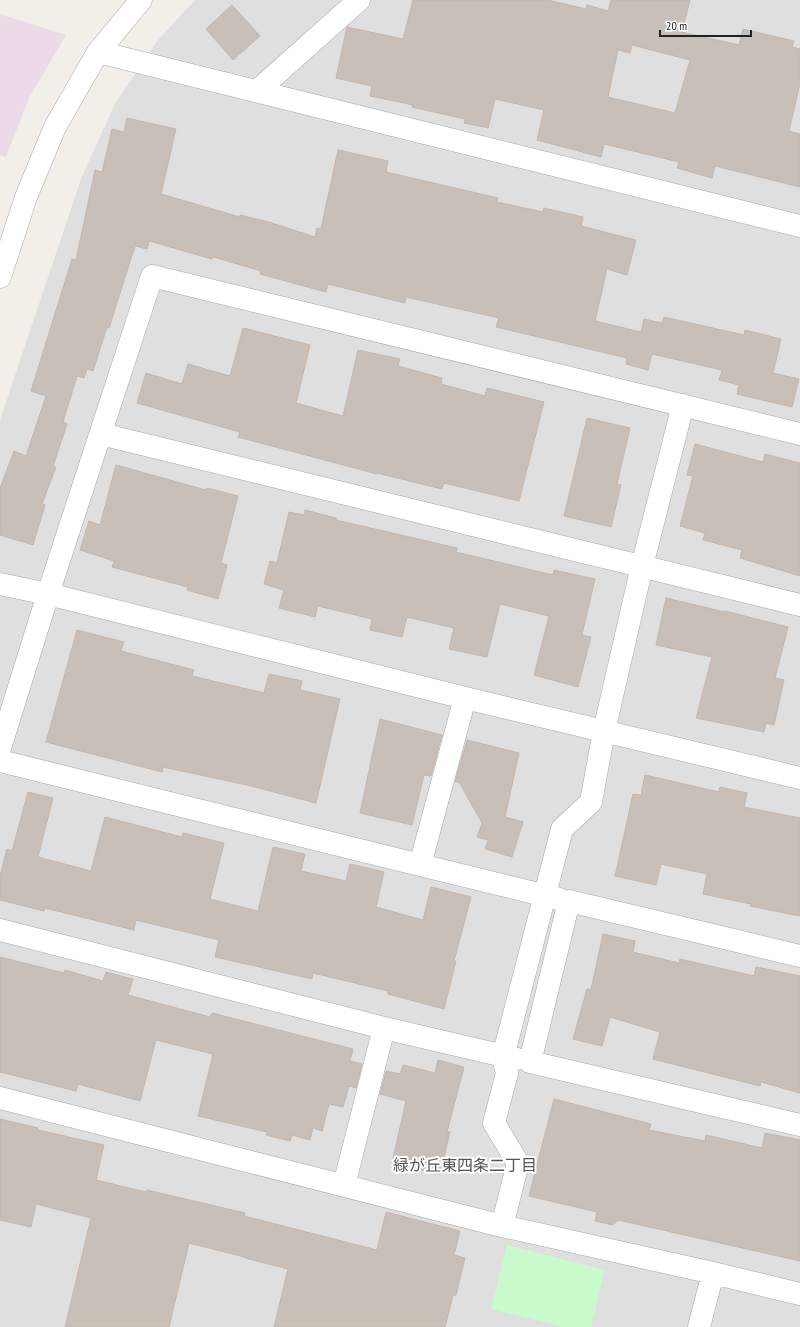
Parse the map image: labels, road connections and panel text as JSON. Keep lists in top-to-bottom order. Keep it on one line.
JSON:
{"districts":["緑が丘東四条二丁目"],"scale_bar":"20 m"}
